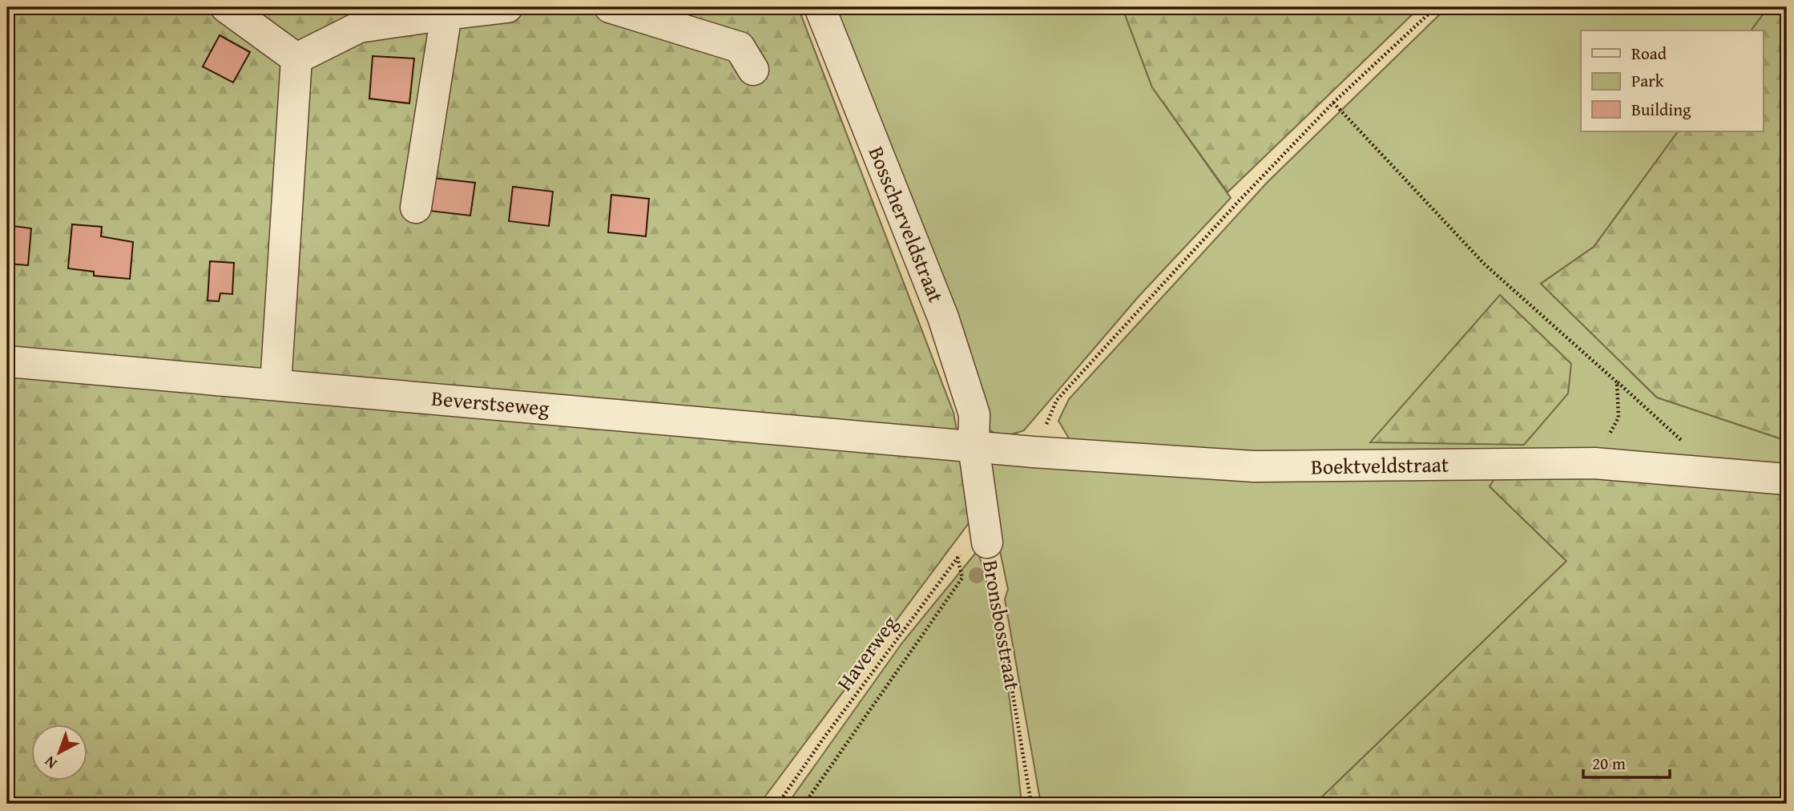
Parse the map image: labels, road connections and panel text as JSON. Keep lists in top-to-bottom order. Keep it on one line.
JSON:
{"streets":{"street":["Bosscherveldstraat","Beverstseweg","Boektveldstraat"],"path":["Bronsbosstraat","Haverweg"]},"crossings":[["Bosscherveldstraat","Beverstseweg"],["Bosscherveldstraat","Boektveldstraat"],["Beverstseweg","Boektveldstraat"],["Bronsbosstraat","Haverweg"]],"legend":["Road","Park","Building"],"scale_bar":"20 m","north":"bottom left"}
